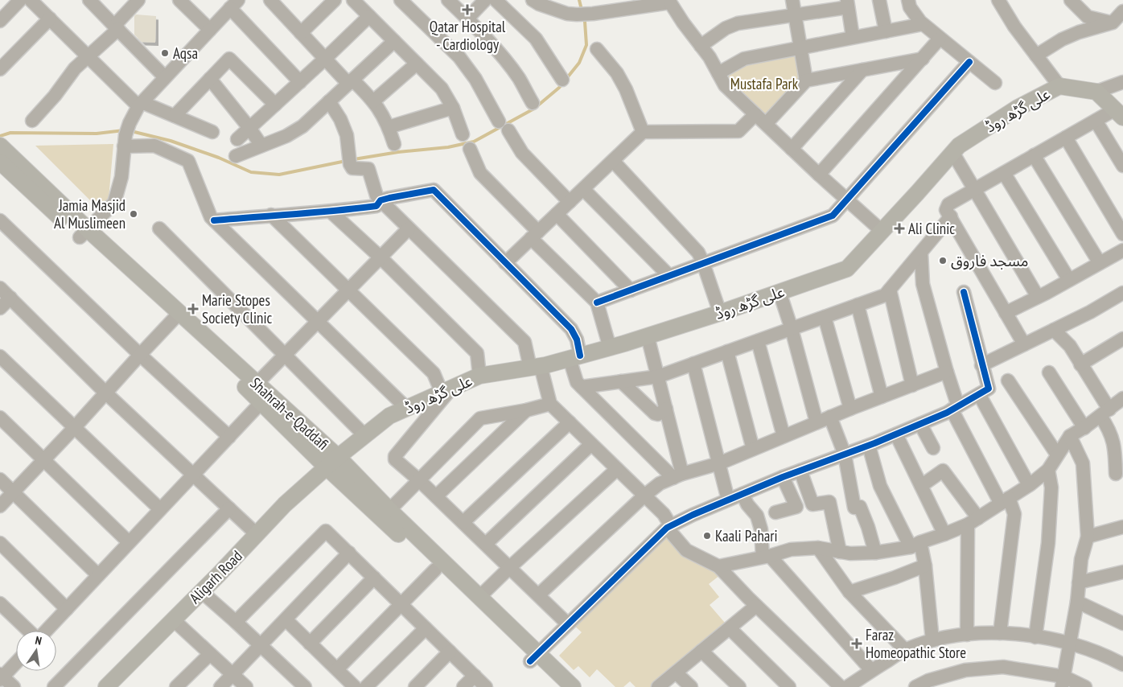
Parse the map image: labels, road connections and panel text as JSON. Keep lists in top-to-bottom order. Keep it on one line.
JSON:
{"streets":{"main road":["علی گڑھ روڈ","Shahrah-e-Qaddafi","Aligarh Road"]},"crossings":[["علی گڑھ روڈ","Shahrah-e-Qaddafi"],["علی گڑھ روڈ","Aligarh Road"],["Shahrah-e-Qaddafi","Aligarh Road"]],"parks":["Mustafa Park"],"places":{"health":["Qatar Hospital - Cardiology","Ali Clinic","Marie Stopes Society Clinic","Faraz Homeopathic Store"],"other":["Aqsa","Jamia Masjid Al Muslimeen","مسجد فاروق","Kaali Pahari"]},"north":"top"}
